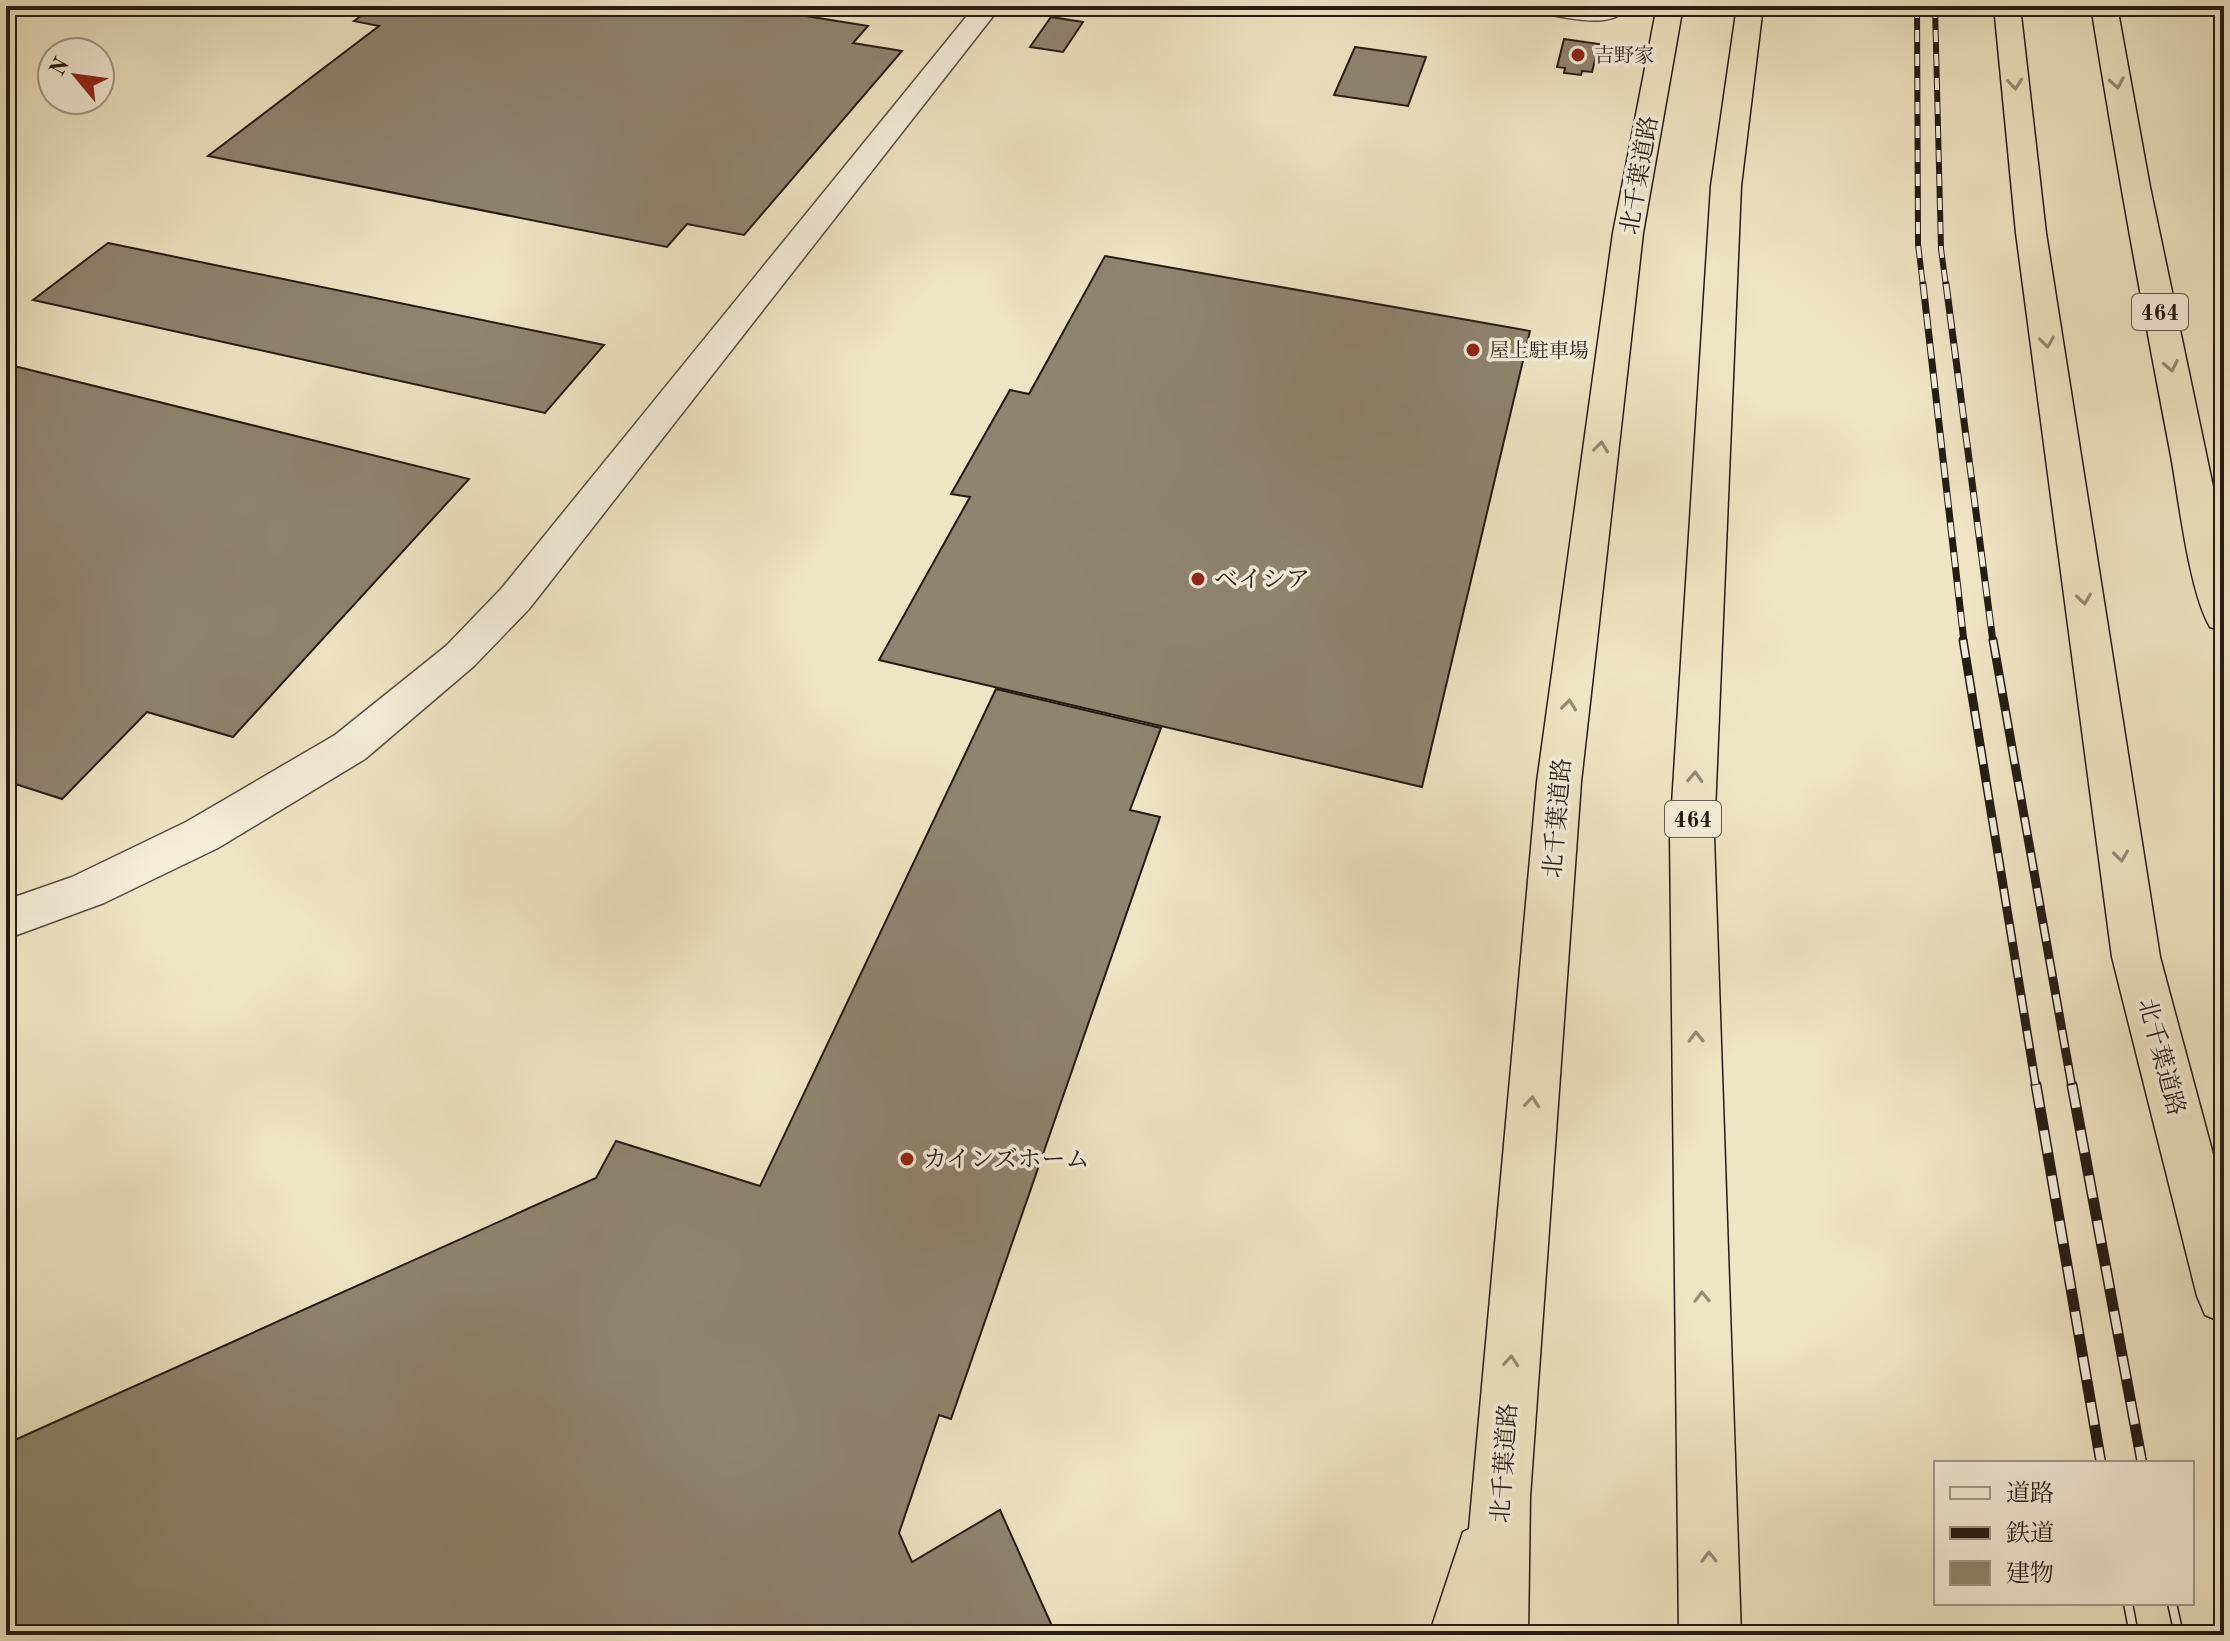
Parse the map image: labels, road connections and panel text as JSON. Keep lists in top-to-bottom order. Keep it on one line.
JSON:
{"streets":{"highway":["北千葉道路","464"]},"places":["吉野家","屋上駐車場","ベイシア","カインズホーム"],"legend":["道路","鉄道","建物"],"north":"top left"}
